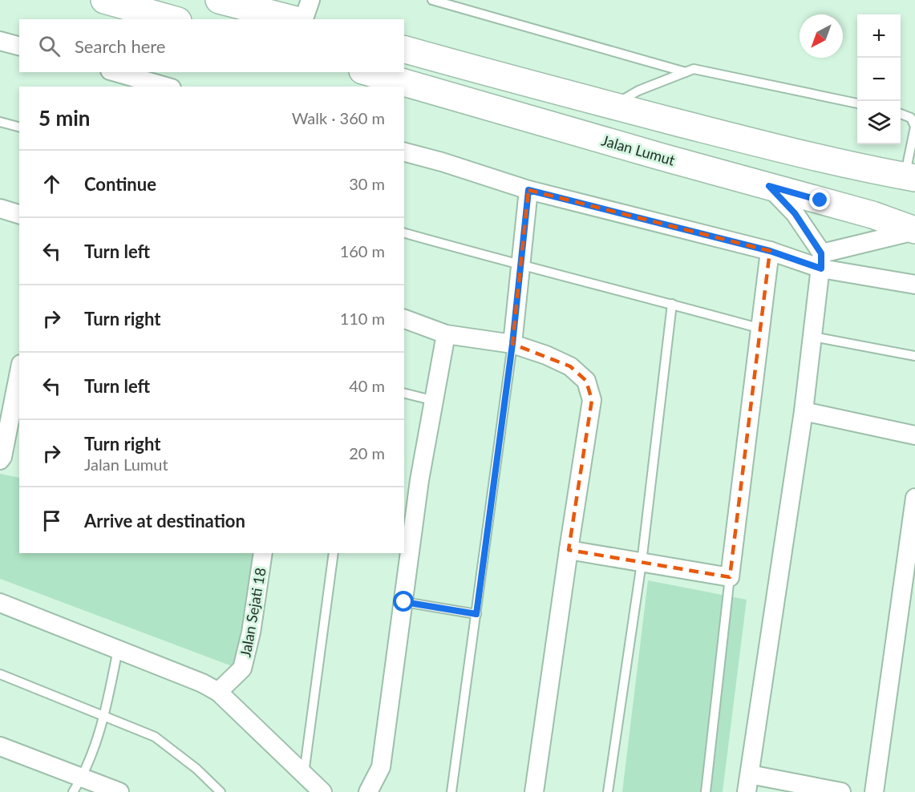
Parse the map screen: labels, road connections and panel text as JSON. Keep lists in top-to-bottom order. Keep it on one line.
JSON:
{"streets":{"main road":["Jalan Lumut"],"street":["Jalan Sejati 18"]},"north":"bottom left","page":{"map_buttons":["+","−"],"search":"Search here","heading":["5 min","Walk · 360 m"],"list":[["Continue","30 m"],["Turn left","160 m"],["Turn right","110 m"],["Turn left","40 m"],["Turn right","Jalan Lumut","20 m"],"Arrive at destination"]}}
